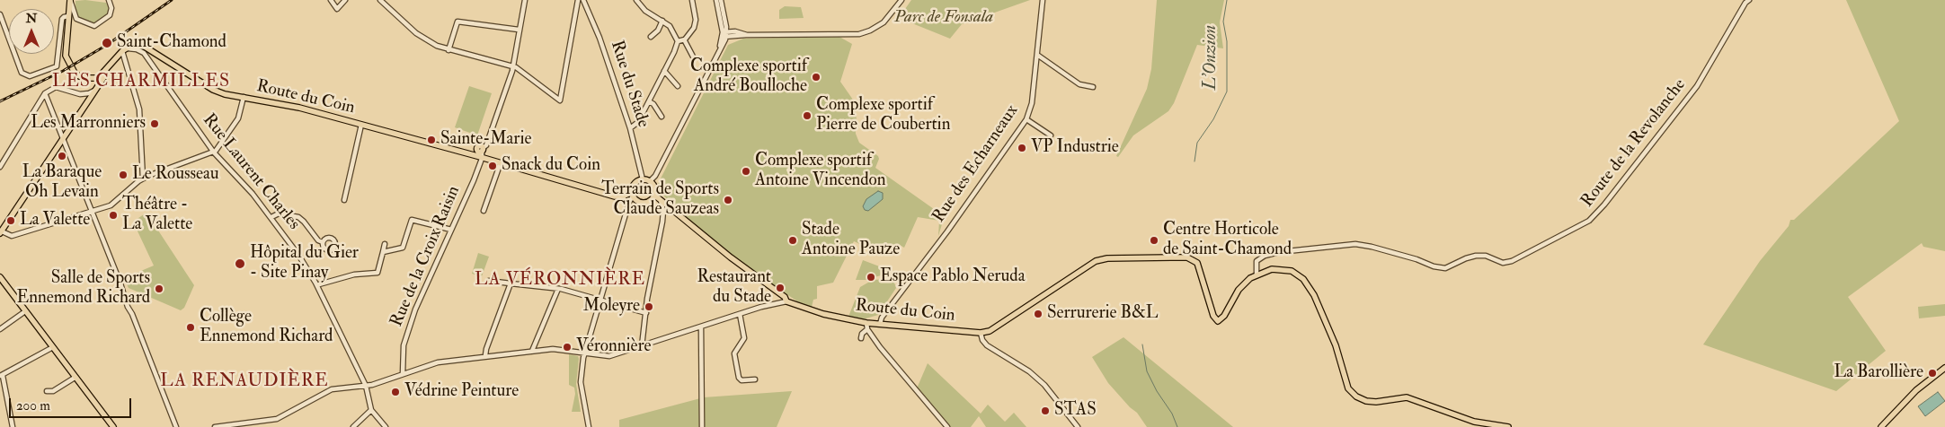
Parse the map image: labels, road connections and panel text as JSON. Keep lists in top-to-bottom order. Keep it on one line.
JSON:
{"streets":{"main road":["Route du Coin"],"street":["Rue du Stade","Route de la Revolanche","Rue des Echarneaux","Rue Laurent Charles","Rue de la Croix Raisin"]},"crossings":[["Rue du Stade","Route du Coin"],["Route du Coin","Route de la Revolanche"],["Route du Coin","Rue des Echarneaux"],["Route du Coin","Rue de la Croix Raisin"]],"districts":["LES CHARMILLES","LA VÉRONNIÈRE","LA RENAUDIÈRE"],"water":["L'Onzion"],"parks":["Parc de Fonsala"],"places":["Saint-Chamond","Complexe sportif André Boulloche","Complexe sportif Pierre de Coubertin","Les Marronniers","Sainte-Marie","VP Industrie","La Baraque Oh Levain","Snack du Coin","Complexe sportif Antoine Vincendon","Le Rousseau","Terrain de Sports Claude Sauzeas","Théâtre - La Valette","La Valette","Stade Antoine Pauze","Centre Horticole de Saint-Chamond","Hôpital du Gier - Site Pinay","Espace Pablo Neruda","Restaurant du Stade","Salle de Sports Ennemond Richard","Moleyre","Serrurerie B&L","Collège Ennemond Richard","Véronnière","La Barollière","Védrine Peinture","STAS"],"scale_bar":"200 m","north":"top"}
